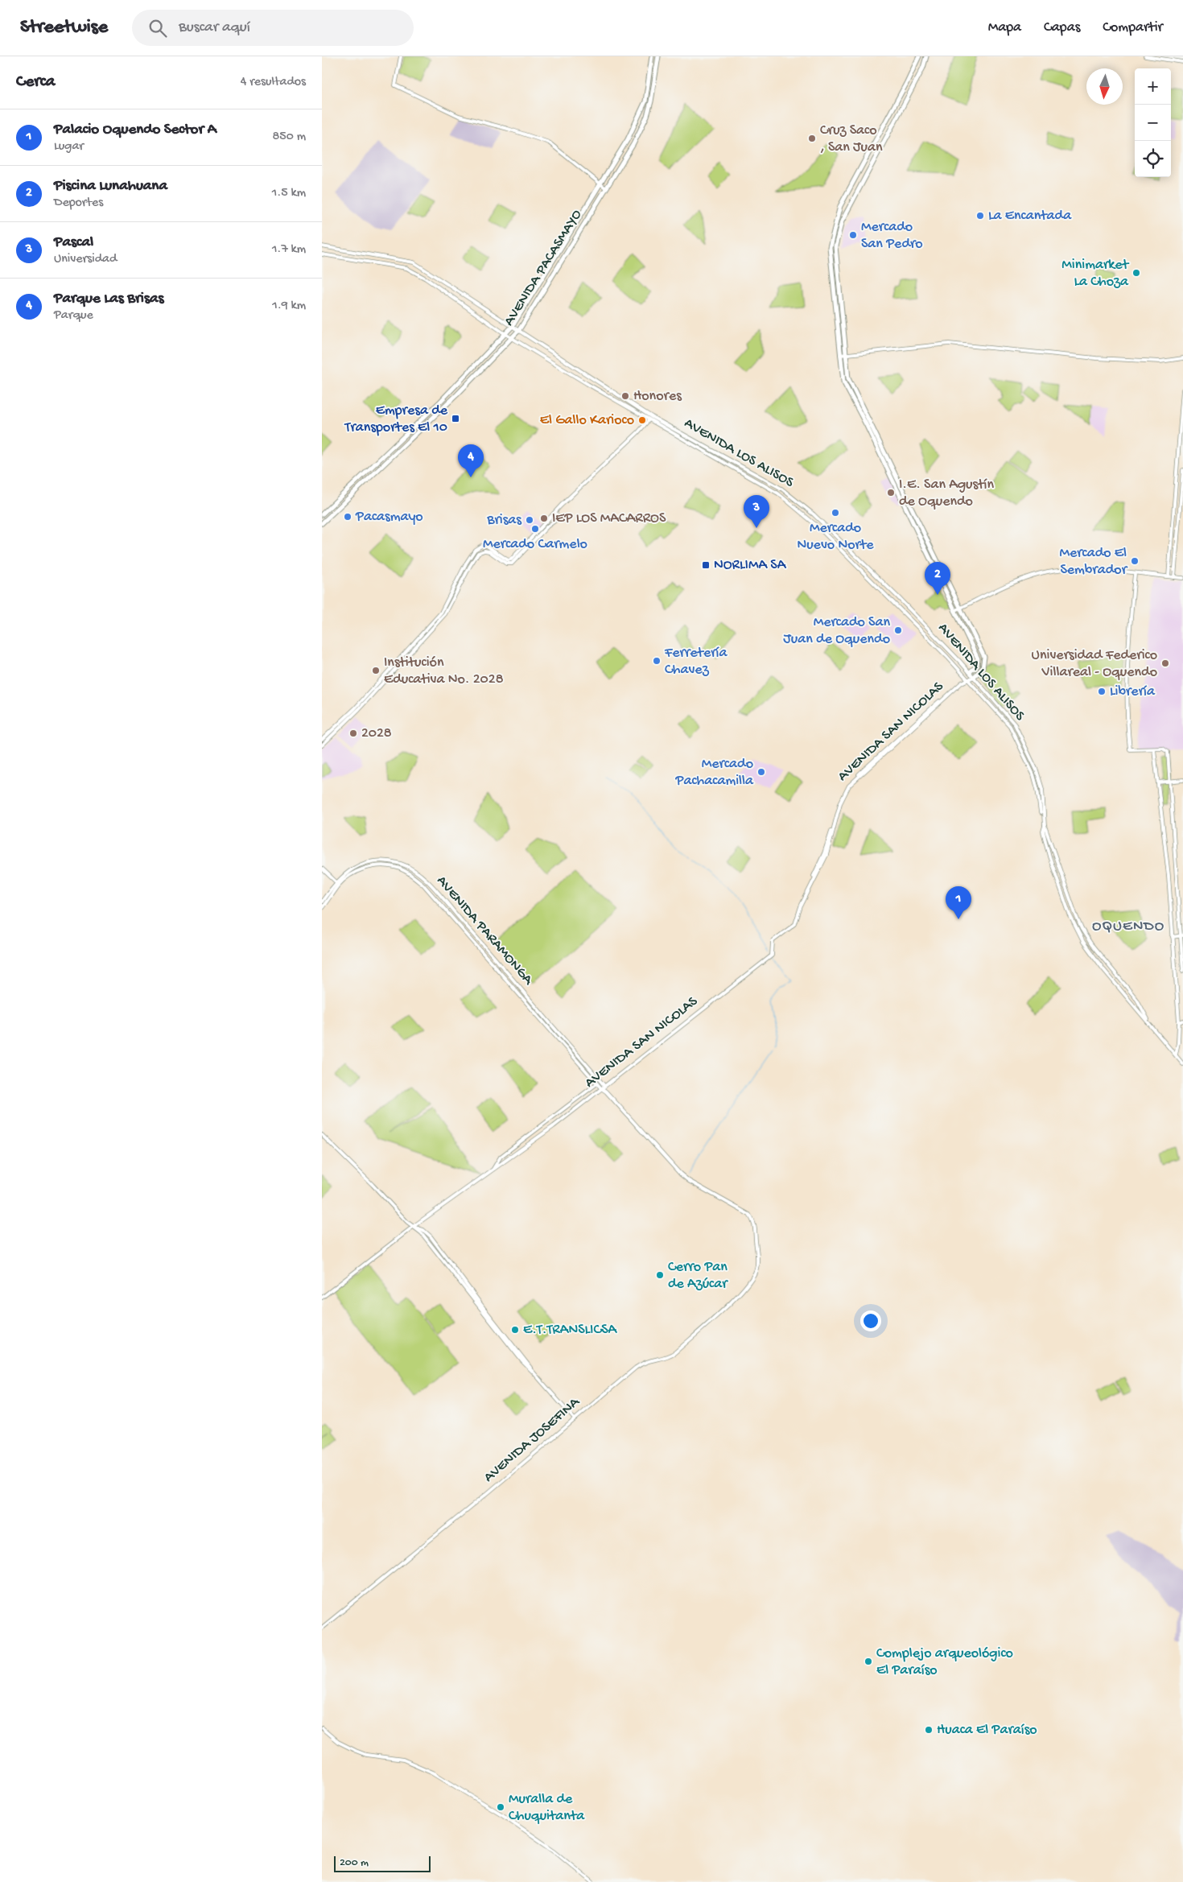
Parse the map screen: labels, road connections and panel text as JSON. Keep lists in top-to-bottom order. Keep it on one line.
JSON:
{"streets":{"main road":["AVENIDA PACASMAYO"],"street":["AVENIDA LOS ALISOS","AVENIDA SAN NICOLAS","AVENIDA PARAMONGA","AVENIDA JOSEFINA"]},"crossings":[["AVENIDA PACASMAYO","AVENIDA LOS ALISOS"],["AVENIDA LOS ALISOS","AVENIDA SAN NICOLAS"],["AVENIDA SAN NICOLAS","AVENIDA PARAMONGA"],["AVENIDA PARAMONGA","AVENIDA JOSEFINA"]],"districts":["OQUENDO"],"places":{"other":["Cruz Saco , San Juan","La Encantada","Mercado San Pedro","Minimarket La Choza","Honores","El Gallo Karioco","I.E. San Agustín de Oquendo","Mercado Nuevo Norte","Pacasmayo","IEP LOS MACARROS","Brisas","Mercado Carmelo","Mercado El Sembrador","Mercado San Juan de Oquendo","Ferretería Chavez","Universidad Federico Villareal - Oquendo","Institución Educativa No. 2028","Librería","2028","Mercado Pachacamilla","Cerro Pan de Azúcar","E.T.TRANSLICSA","Complejo arqueológico El Paraíso","Huaca El Paraíso","Muralla de Chuquitanta"],"transit":["Empresa de Transportes El 10","NORLIMA SA"]},"scale_bar":"200 m","north":"bottom","page":{"header":"Streetwise","search":"Buscar aquí","nav":["Mapa","Capas","Compartir"],"heading":["Cerca","4 resultados"],"map_buttons":["+","−"],"list":[{"mark":"1","name":"Palacio Oquendo Sector A","note":"Lugar","value":"850 m"},{"mark":"2","name":"Piscina Lunahuana","note":"Deportes","value":"1.5 km"},{"mark":"3","name":"Pascal","note":"Universidad","value":"1.7 km"},{"mark":"4","name":"Parque Las Brisas","note":"Parque","value":"1.9 km"}],"pins":["4","3","2","1"],"scale":"200 m"}}
